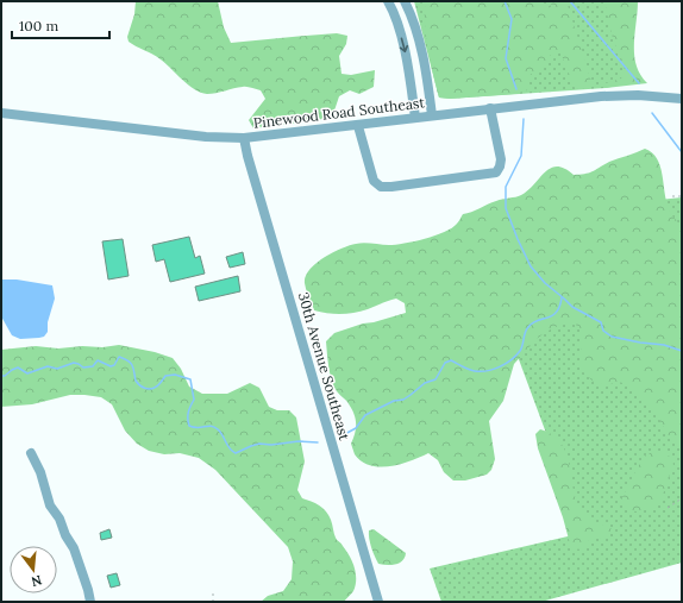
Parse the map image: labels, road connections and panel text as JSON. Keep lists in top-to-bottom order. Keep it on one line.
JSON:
{"streets":{"street":["Pinewood Road Southeast","30th Avenue Southeast"]},"crossings":[["Pinewood Road Southeast","30th Avenue Southeast"]],"scale_bar":"100 m","north":"bottom"}
